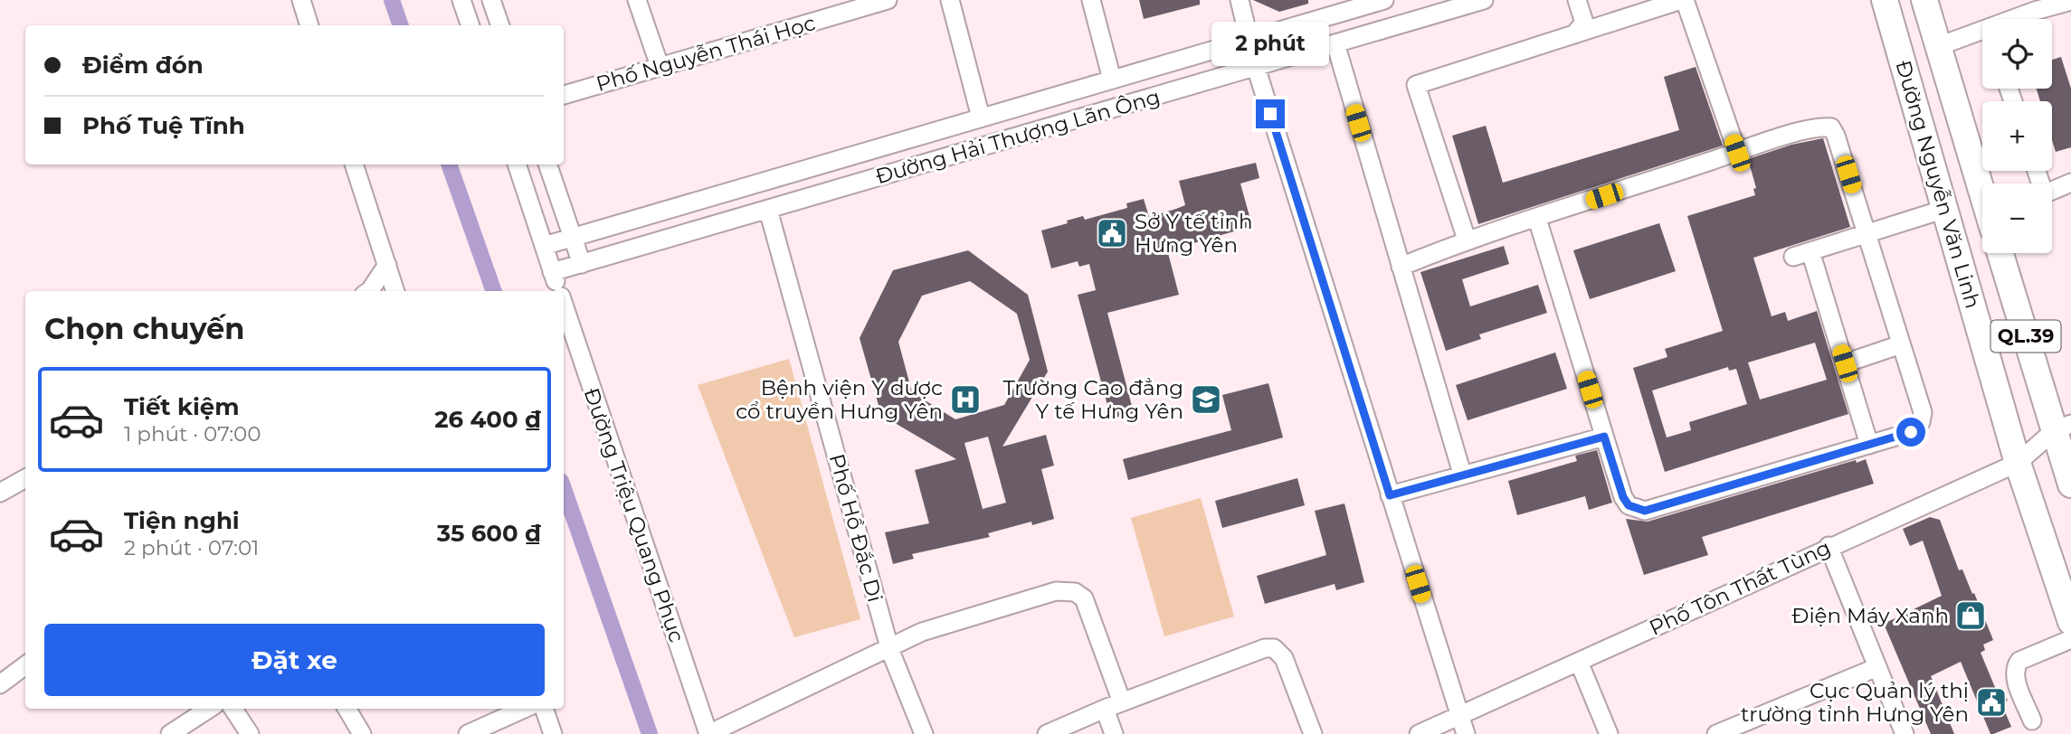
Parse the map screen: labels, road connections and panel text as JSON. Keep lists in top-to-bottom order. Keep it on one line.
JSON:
{"streets":{"highway":["Đường Nguyễn Văn Linh","QL.39"],"street":["Phố Nguyễn Thái Học","Đường Hải Thượng Lãn Ông","Đường Triệu Quang Phục","Phố Hồ Đắc Di","Phố Tôn Thất Tùng"]},"crossings":[["Đường Hải Thượng Lãn Ông","Đường Triệu Quang Phục"],["Đường Hải Thượng Lãn Ông","Phố Hồ Đắc Di"],["Đường Nguyễn Văn Linh","Phố Tôn Thất Tùng"]],"places":{"public building":["Sở Y tế tỉnh Hưng Yên","Cục Quản lý thị trường tỉnh Hưng Yên"],"hospital":["Bệnh viện Y dược cổ truyền Hưng Yên"],"school or university":["Trường Cao đẳng Y tế Hưng Yên"],"shop":["Điện Máy Xanh"]},"page":{"map_buttons":["+","−"],"bubble":"2 phút","banner":["Điểm đón","Phố Tuệ Tĩnh"],"heading":"Chọn chuyến","list":[{"name":"Tiết kiệm","note":"1 phút · 07:00","value":"26 400 ₫"},{"name":"Tiện nghi","note":"2 phút · 07:01","value":"35 600 ₫"}],"buttons":"Đặt xe"}}
